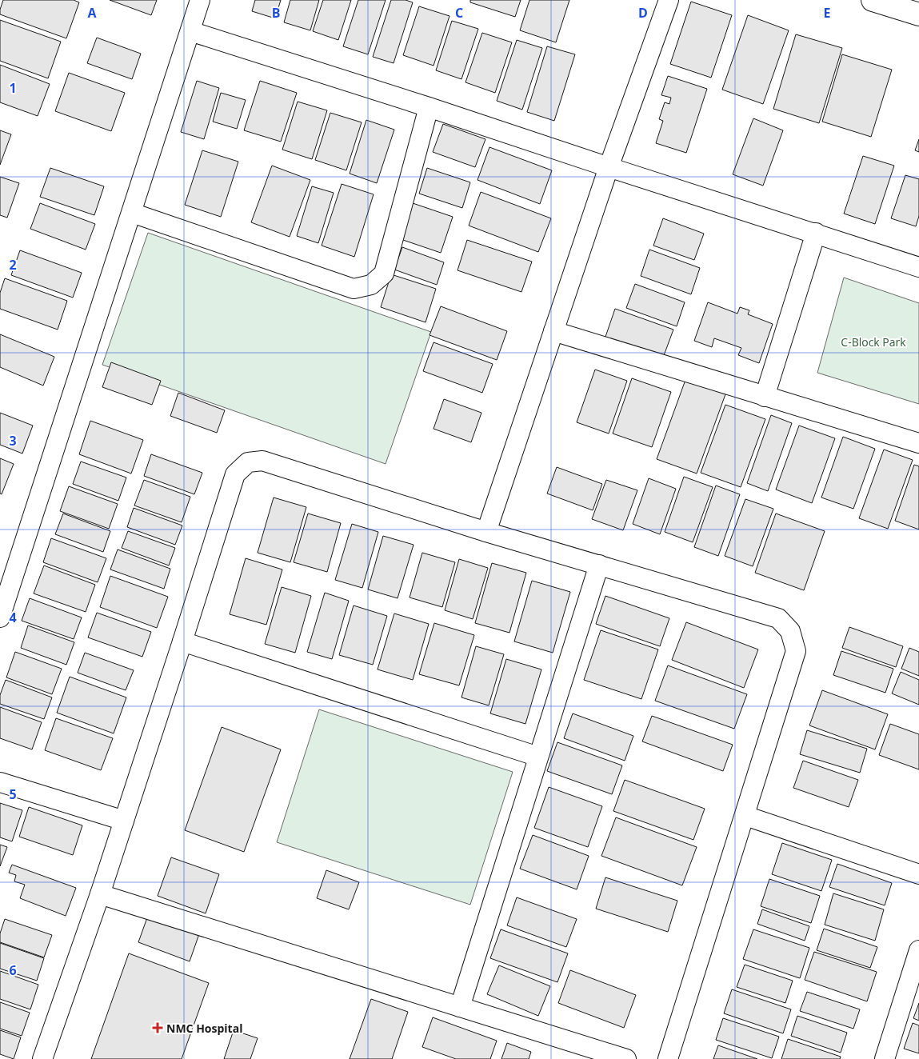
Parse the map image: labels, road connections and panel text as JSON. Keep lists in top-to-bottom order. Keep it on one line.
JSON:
{"parks":["C-Block Park"],"places":{"health":["NMC Hospital"]},"grid":{"columns":["A","B","C","D","E"],"rows":["1","2","3","4","5","6"]}}
